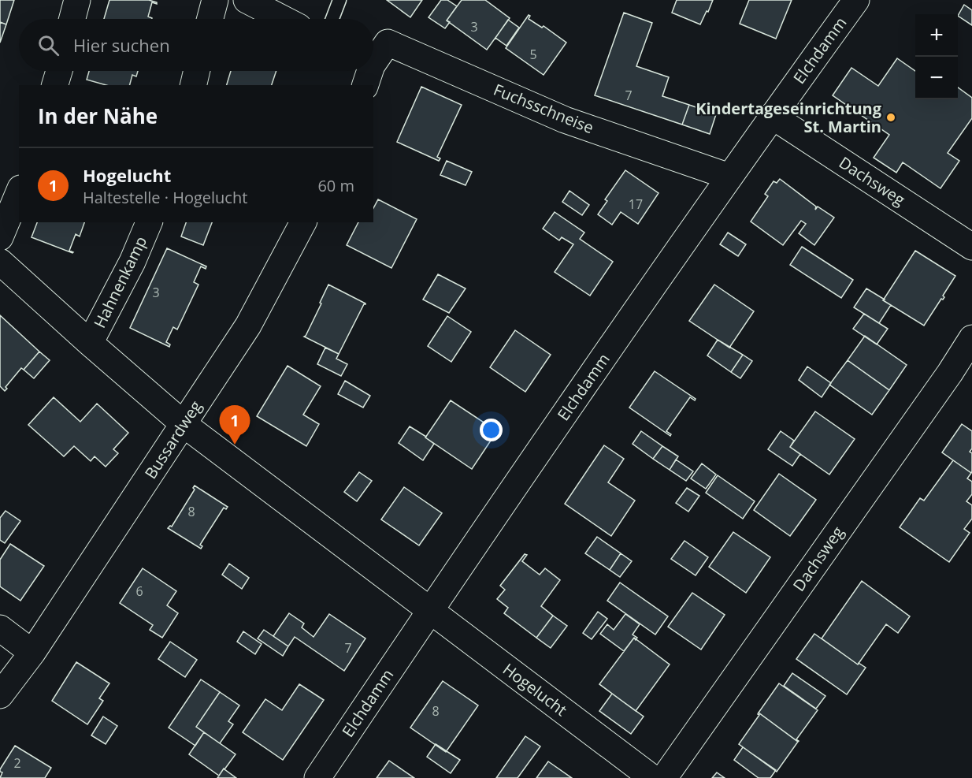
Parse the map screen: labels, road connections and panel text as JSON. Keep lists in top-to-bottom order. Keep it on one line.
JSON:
{"streets":{"street":["Elchdamm","Fuchsschneise","Dachsweg","Hahnenkamp","Bussardweg","Hogelucht"]},"crossings":[["Elchdamm","Fuchsschneise"],["Elchdamm","Dachsweg"],["Elchdamm","Hogelucht"],["Hahnenkamp","Hogelucht"],["Bussardweg","Hogelucht"]],"places":["Kindertageseinrichtung St. Martin"],"house_numbers":["3","5","7","17","3","8","6","7","8","2"],"page":{"map_buttons":["+","−"],"search":"Hier suchen","heading":"In der Nähe","list":[{"mark":"1","name":"Hogelucht","note":"Haltestelle · Hogelucht","value":"60 m"}],"pins":"1"}}
